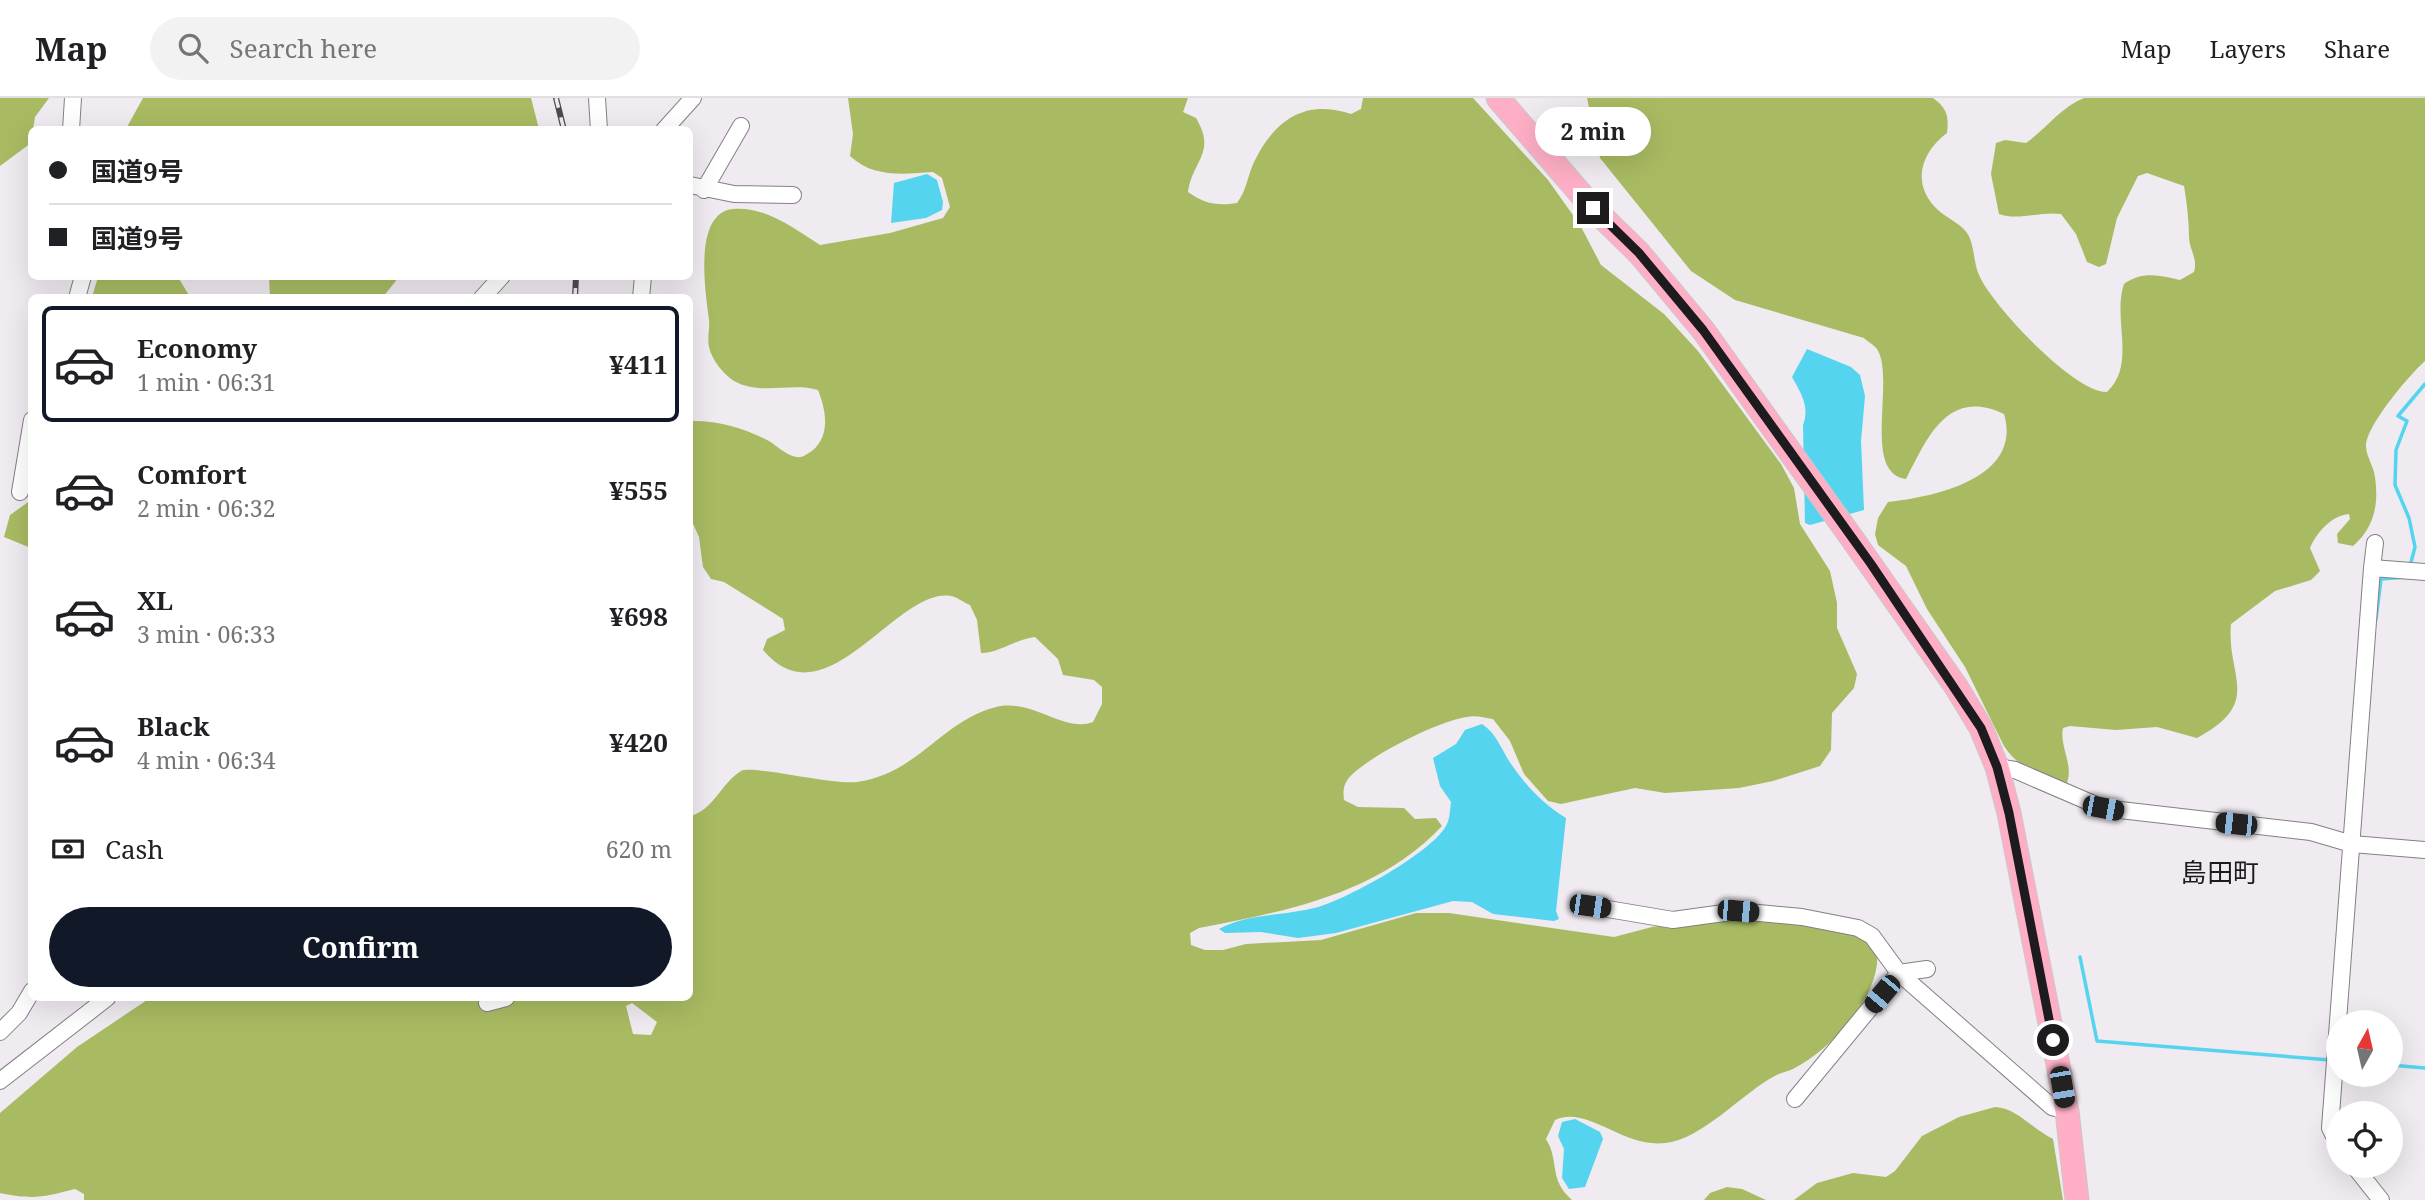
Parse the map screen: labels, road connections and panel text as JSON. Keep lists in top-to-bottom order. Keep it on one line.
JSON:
{"districts":["島田町"],"north":"top","page":{"header":"Map","search":"Search here","nav":["Map","Layers","Share"],"bubble":"2 min","banner":["国道9号","国道9号"],"list":[{"name":"Economy","note":"1 min · 06:31","value":"¥411"},{"name":"Comfort","note":"2 min · 06:32","value":"¥555"},{"name":"XL","note":"3 min · 06:33","value":"¥698"},{"name":"Black","note":"4 min · 06:34","value":"¥420"}],"pay":["Cash","620 m"],"buttons":"Confirm"}}
